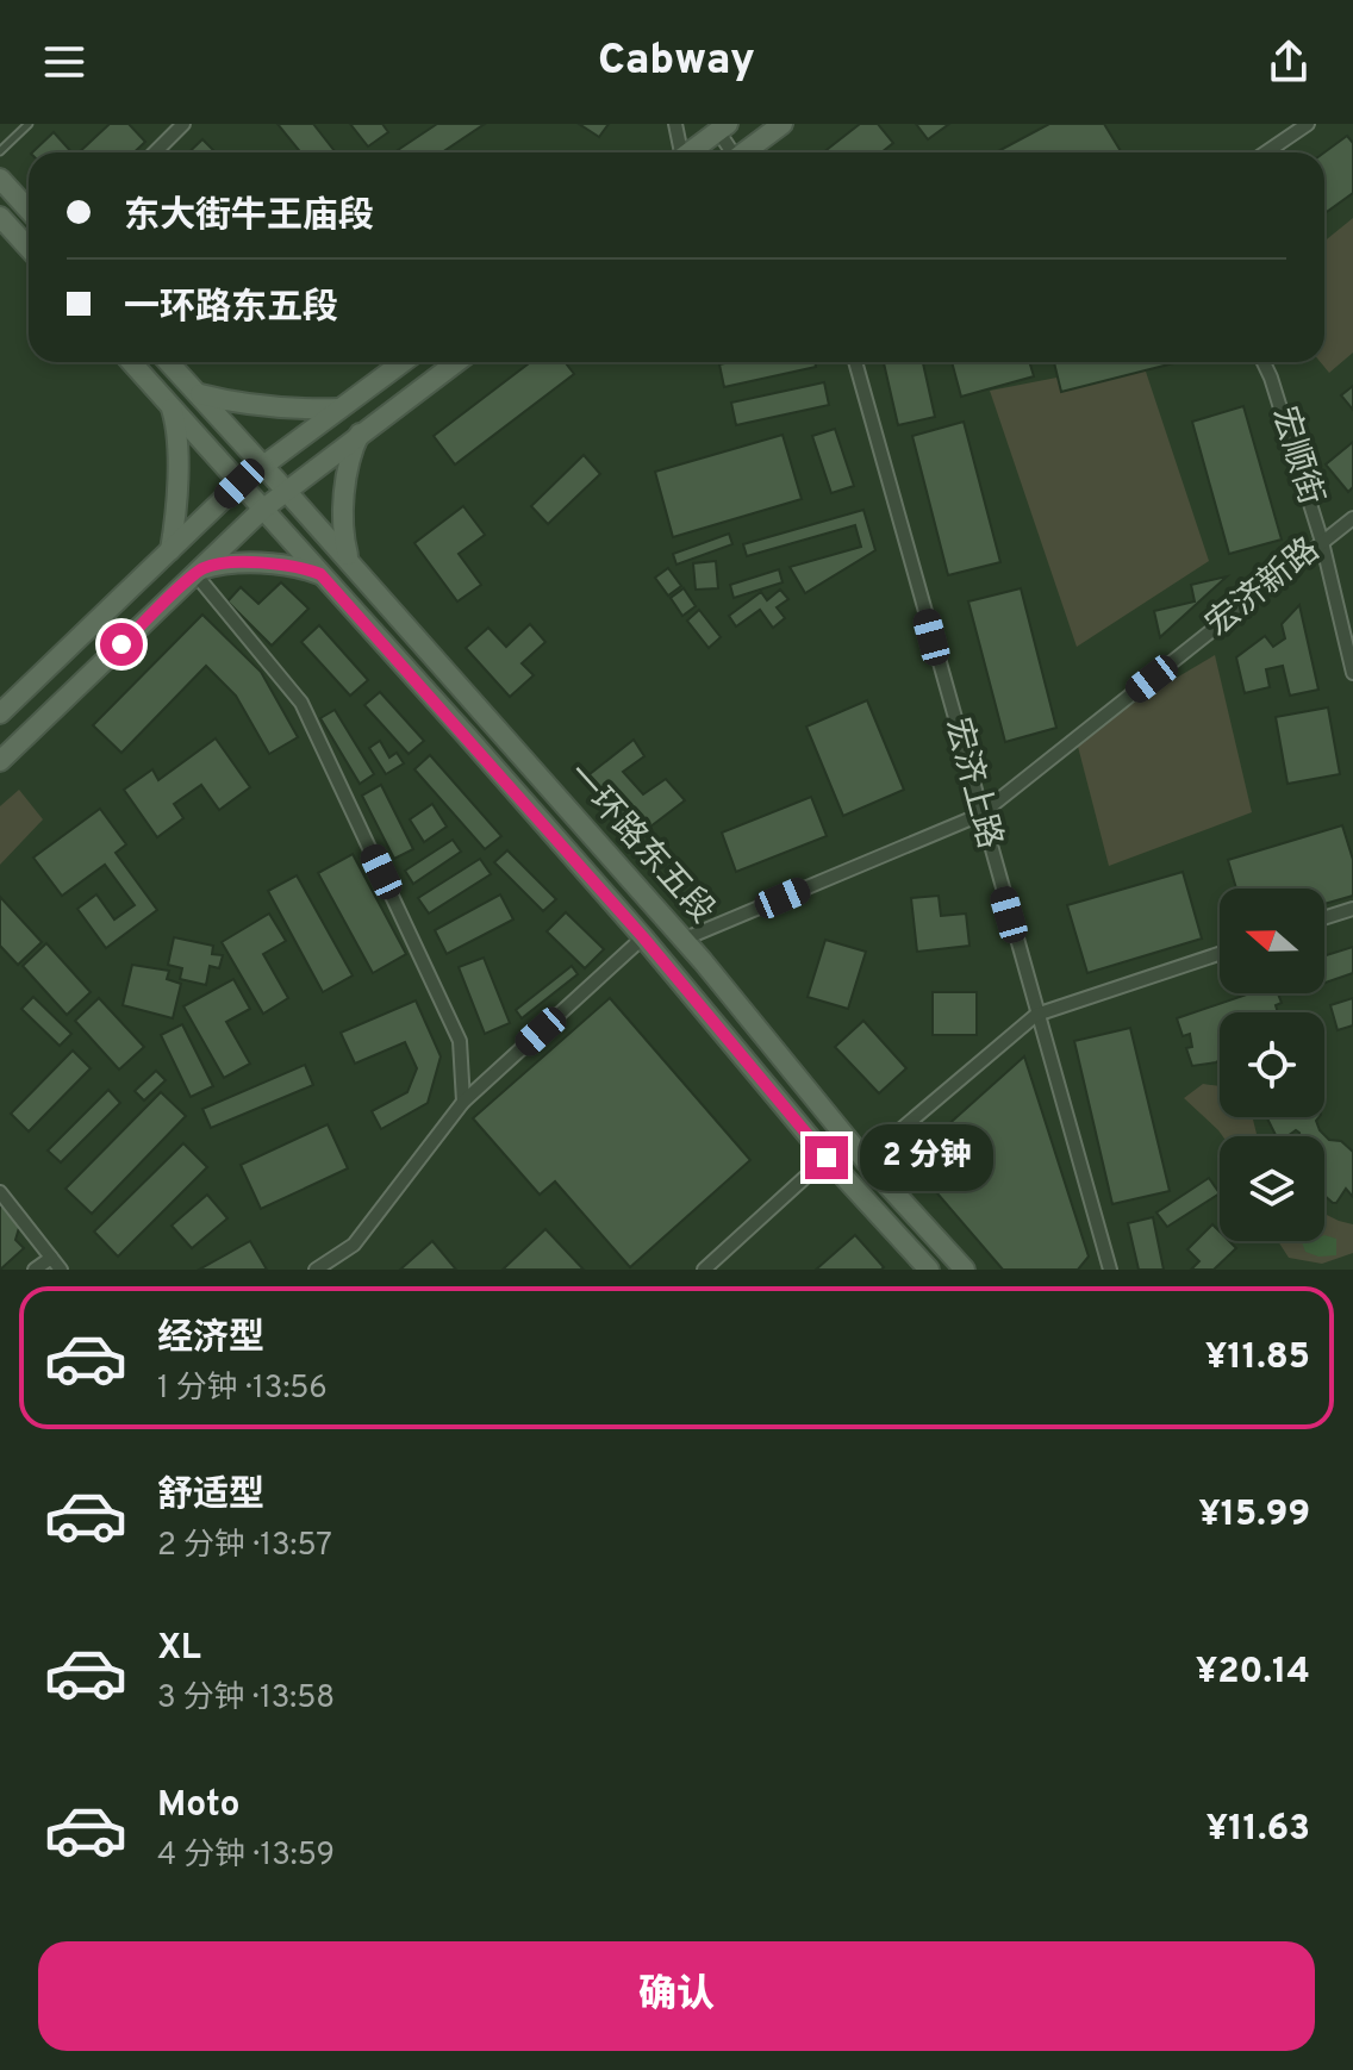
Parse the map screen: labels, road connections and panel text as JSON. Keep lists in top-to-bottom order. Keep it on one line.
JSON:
{"streets":{"main road":["一环路东五段"],"street":["宏顺街","宏济新路","宏济上路"]},"crossings":[["宏顺街","宏济新路"],["宏济新路","宏济上路"],["宏济新路","一环路东五段"]],"north":"left","page":{"header":"Cabway","banner":["东大街牛王庙段","一环路东五段"],"bubble":"2 分钟","list":[{"name":"经济型","note":"1 分钟 · 13:56","value":"¥11.85"},{"name":"舒适型","note":"2 分钟 · 13:57","value":"¥15.99"},{"name":"XL","note":"3 分钟 · 13:58","value":"¥20.14"},{"name":"Moto","note":"4 分钟 · 13:59","value":"¥11.63"}],"buttons":"确认"}}
